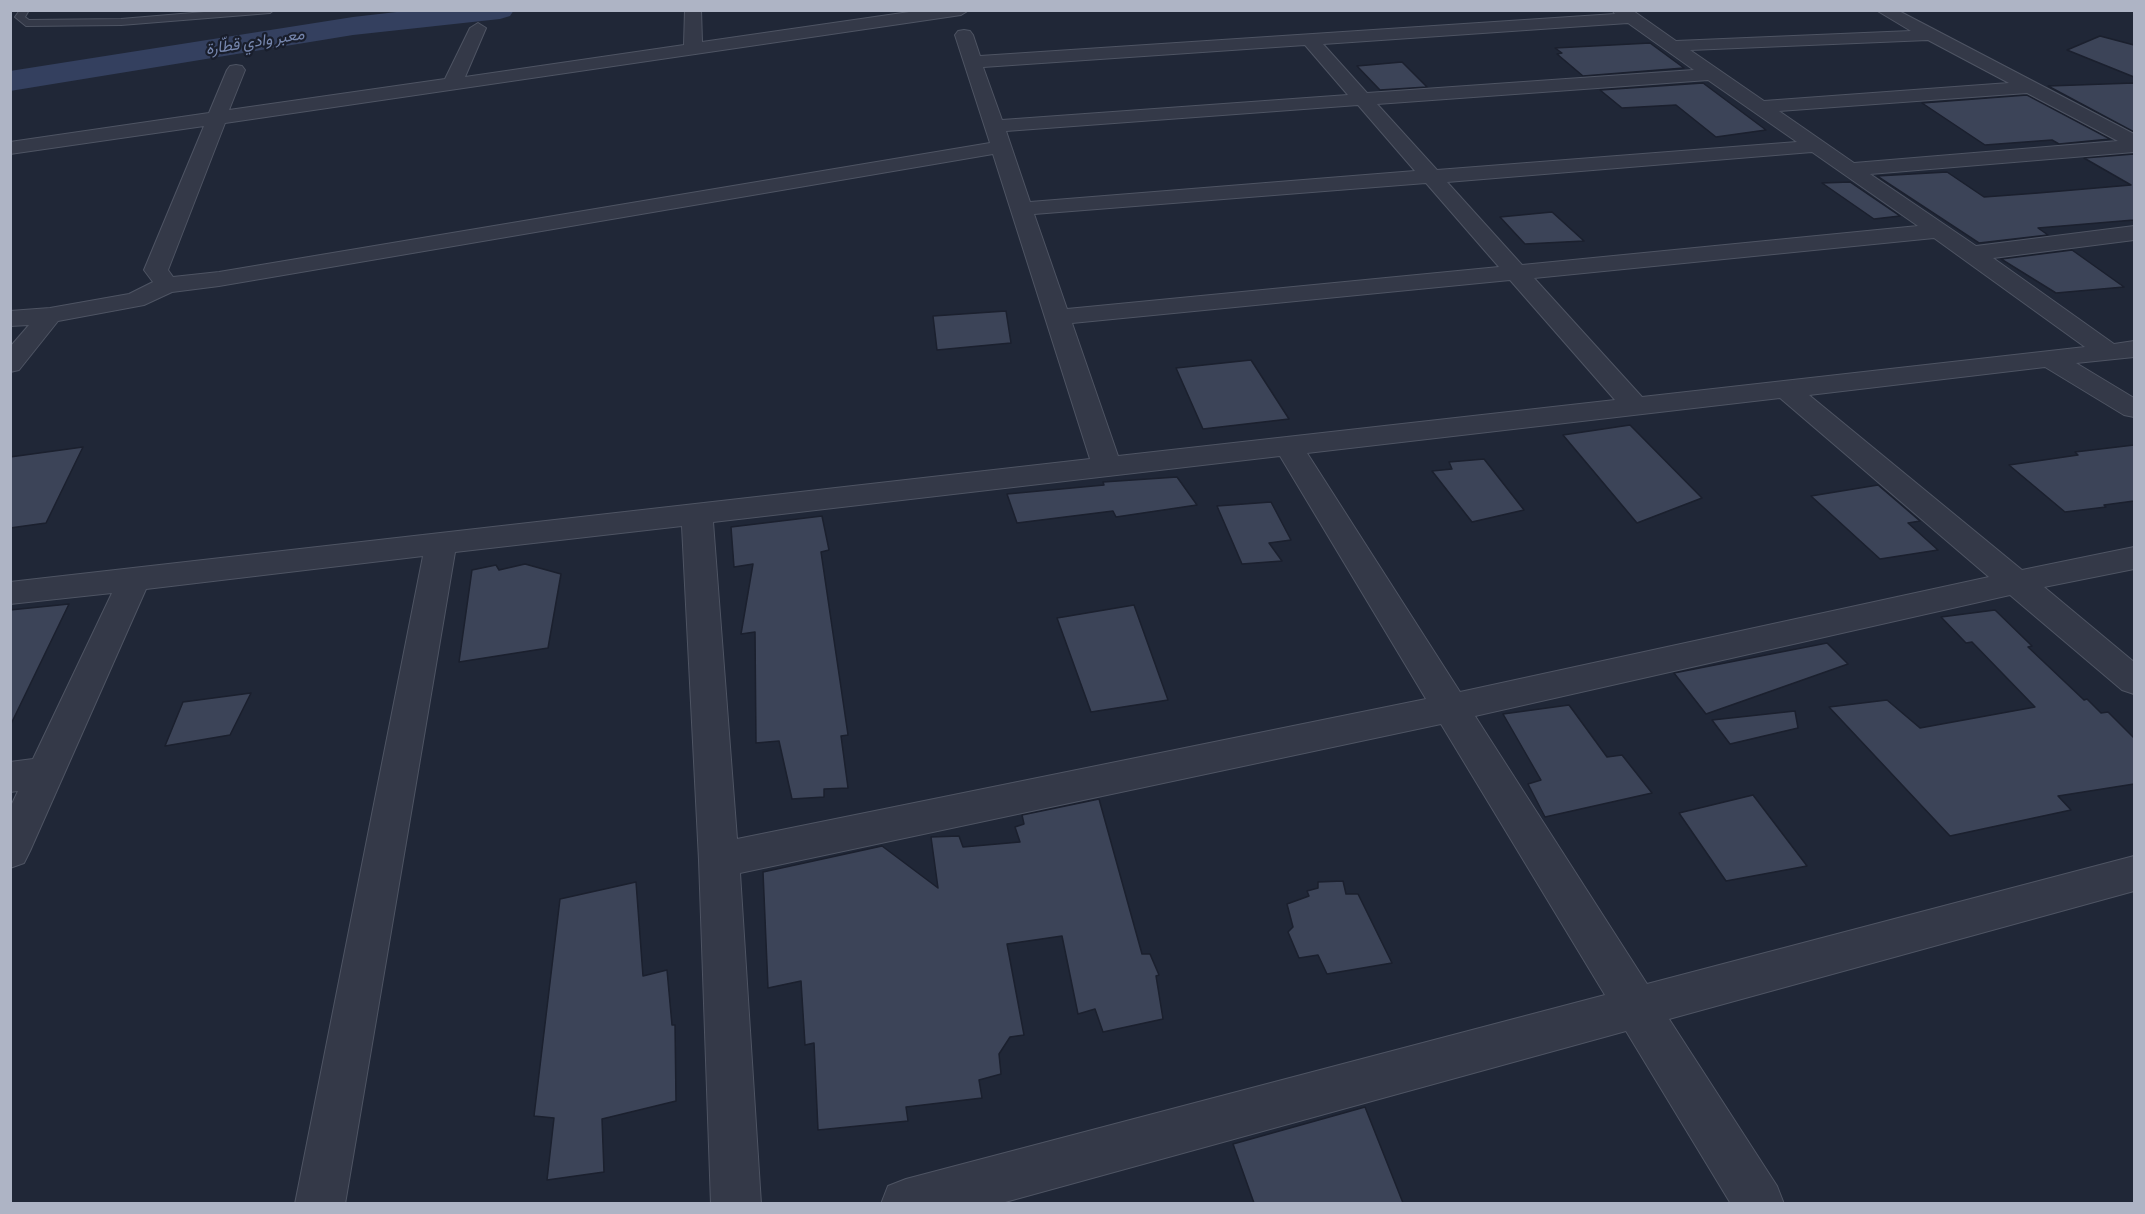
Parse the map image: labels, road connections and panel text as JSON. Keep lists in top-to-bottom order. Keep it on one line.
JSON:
{"water":["معبر وادي قطّارة"]}
